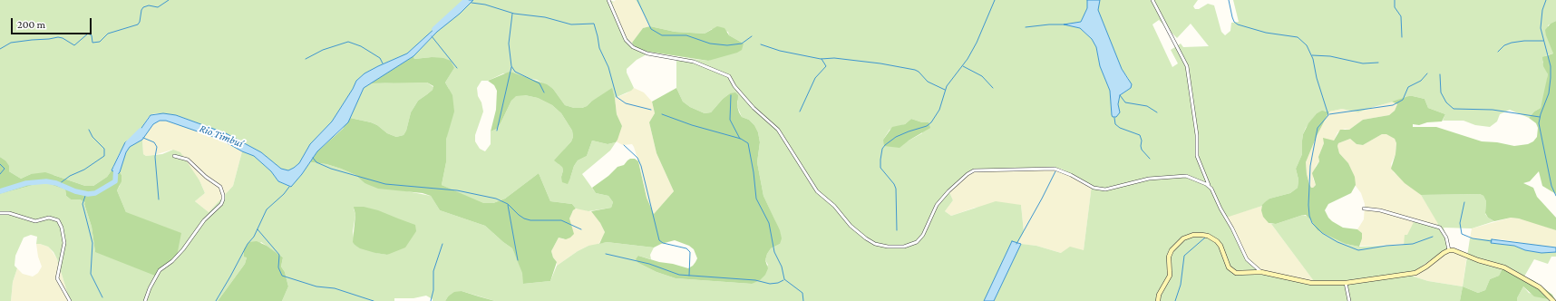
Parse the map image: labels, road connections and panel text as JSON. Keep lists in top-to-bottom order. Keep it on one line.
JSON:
{"water":["Rio Timbuí"],"scale_bar":"200 m"}
